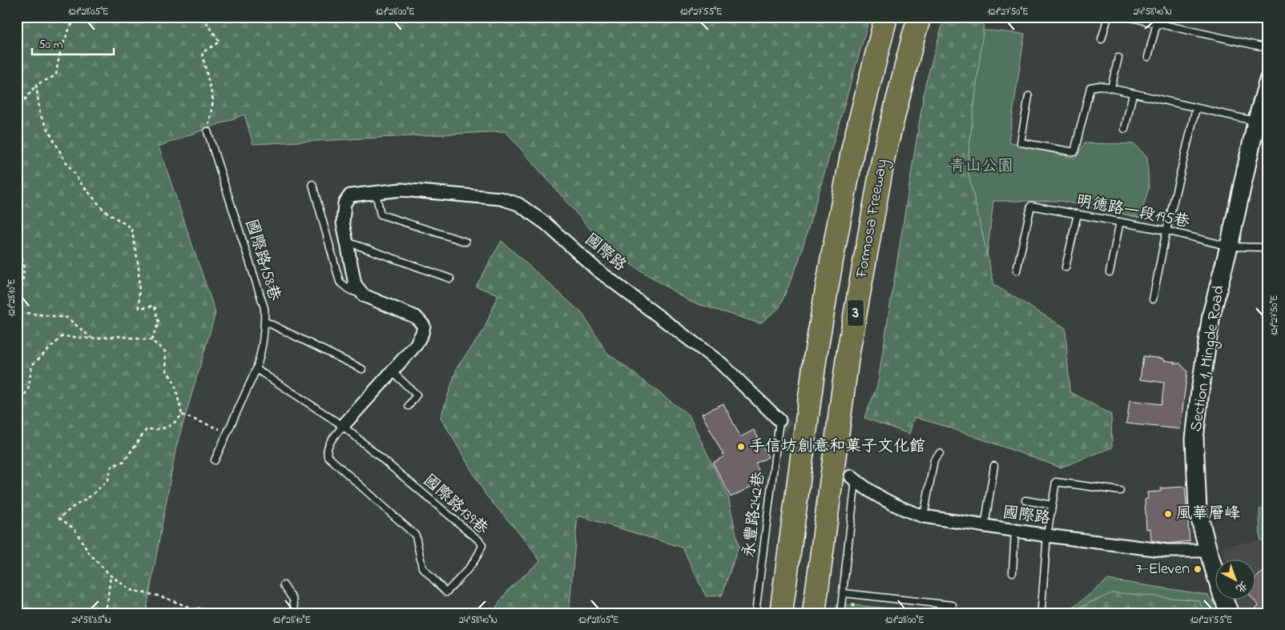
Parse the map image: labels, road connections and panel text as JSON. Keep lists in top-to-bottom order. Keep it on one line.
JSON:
{"streets":{"highway":["Formosa Freeway","3"],"street":["國際路","Section 1, Mingde Road"],"lane":["明德路一段195巷","國際路158巷","國際路139巷","永豐路242巷"]},"crossings":[["明德路一段195巷","Section 1, Mingde Road"],["國際路","Section 1, Mingde Road"],["國際路","永豐路242巷"]],"parks":["青山公園"],"places":["手信坊創意和菓子文化館","風華層峰","7-Eleven"],"scale_bar":"50 m","north":"bottom right","coordinates":["121°28'05\"E","121°28'00\"E","121°27'55\"E","121°27'50\"E","24°58'40\"N","121°28'10\"E","24°58'35\"N"]}
